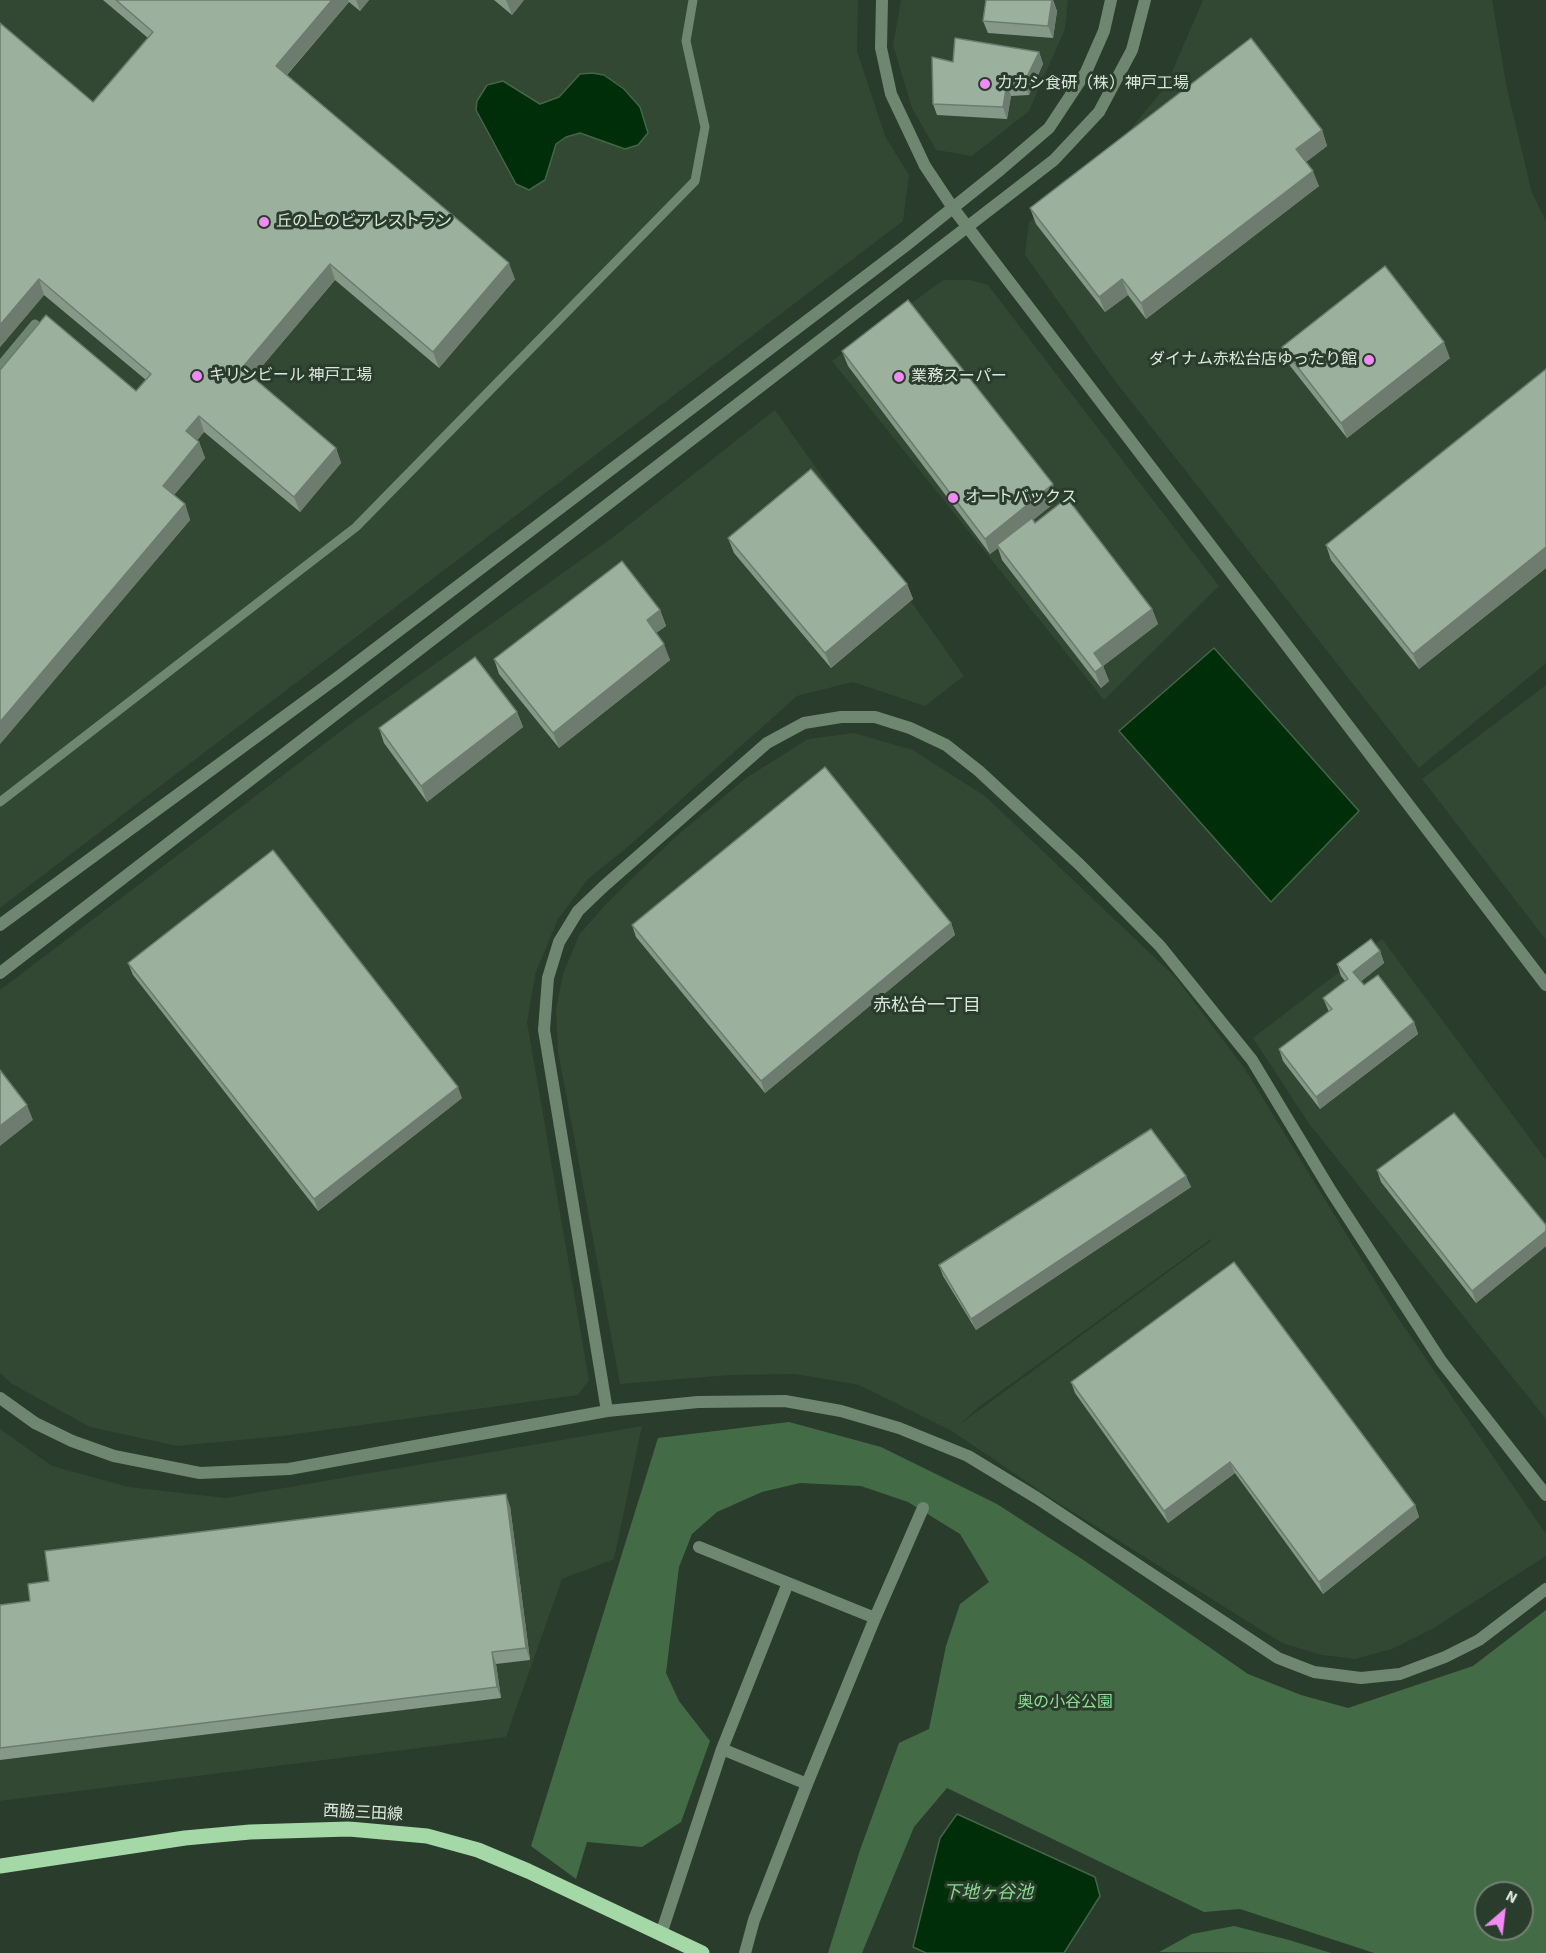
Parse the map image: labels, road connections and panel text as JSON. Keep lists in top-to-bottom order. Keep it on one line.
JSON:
{"streets":{"main road":["西脇三田線"]},"districts":["赤松台一丁目"],"water":["下地ヶ谷池"],"parks":["奥の小谷公園"],"places":["カカシ食研（株）神戸工場","丘の上のビアレストラン","ダイナム赤松台店ゆったり館","キリンビール 神戸工場","業務スーパー","オートバックス"],"north":"top right"}
